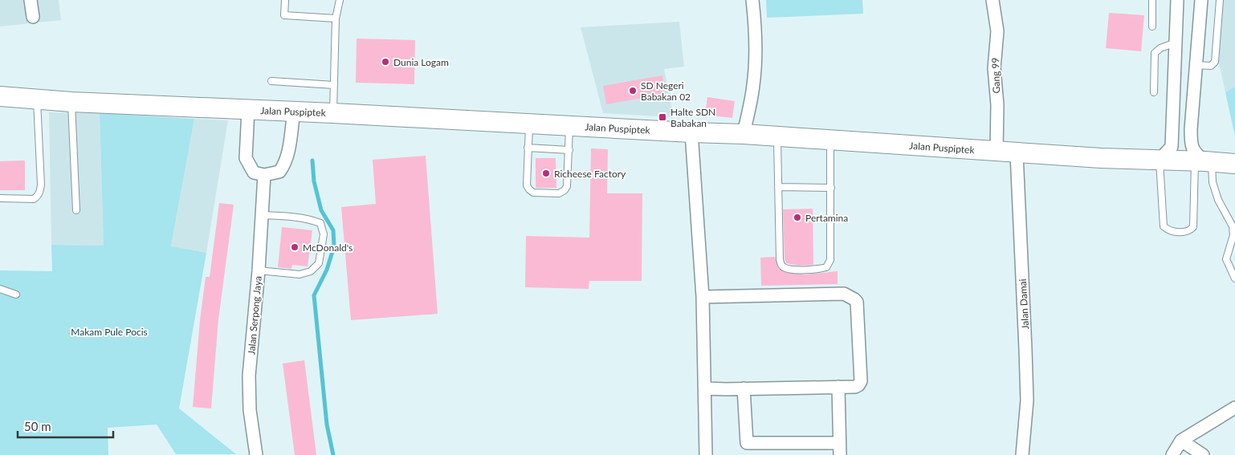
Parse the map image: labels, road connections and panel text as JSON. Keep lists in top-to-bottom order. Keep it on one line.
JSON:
{"streets":{"main road":["Jalan Puspiptek"],"street":["Gang 99","Jalan Damai","Jalan Serpong Jaya"]},"crossings":[["Gang 99","Jalan Puspiptek"],["Jalan Puspiptek","Jalan Damai"]],"parks":["Makam Pule Pocis"],"places":{"other":["Dunia Logam","SD Negeri Babakan 02","Richeese Factory","Pertamina","McDonald's"],"transit":["Halte SDN Babakan"]},"scale_bar":"50 m"}
